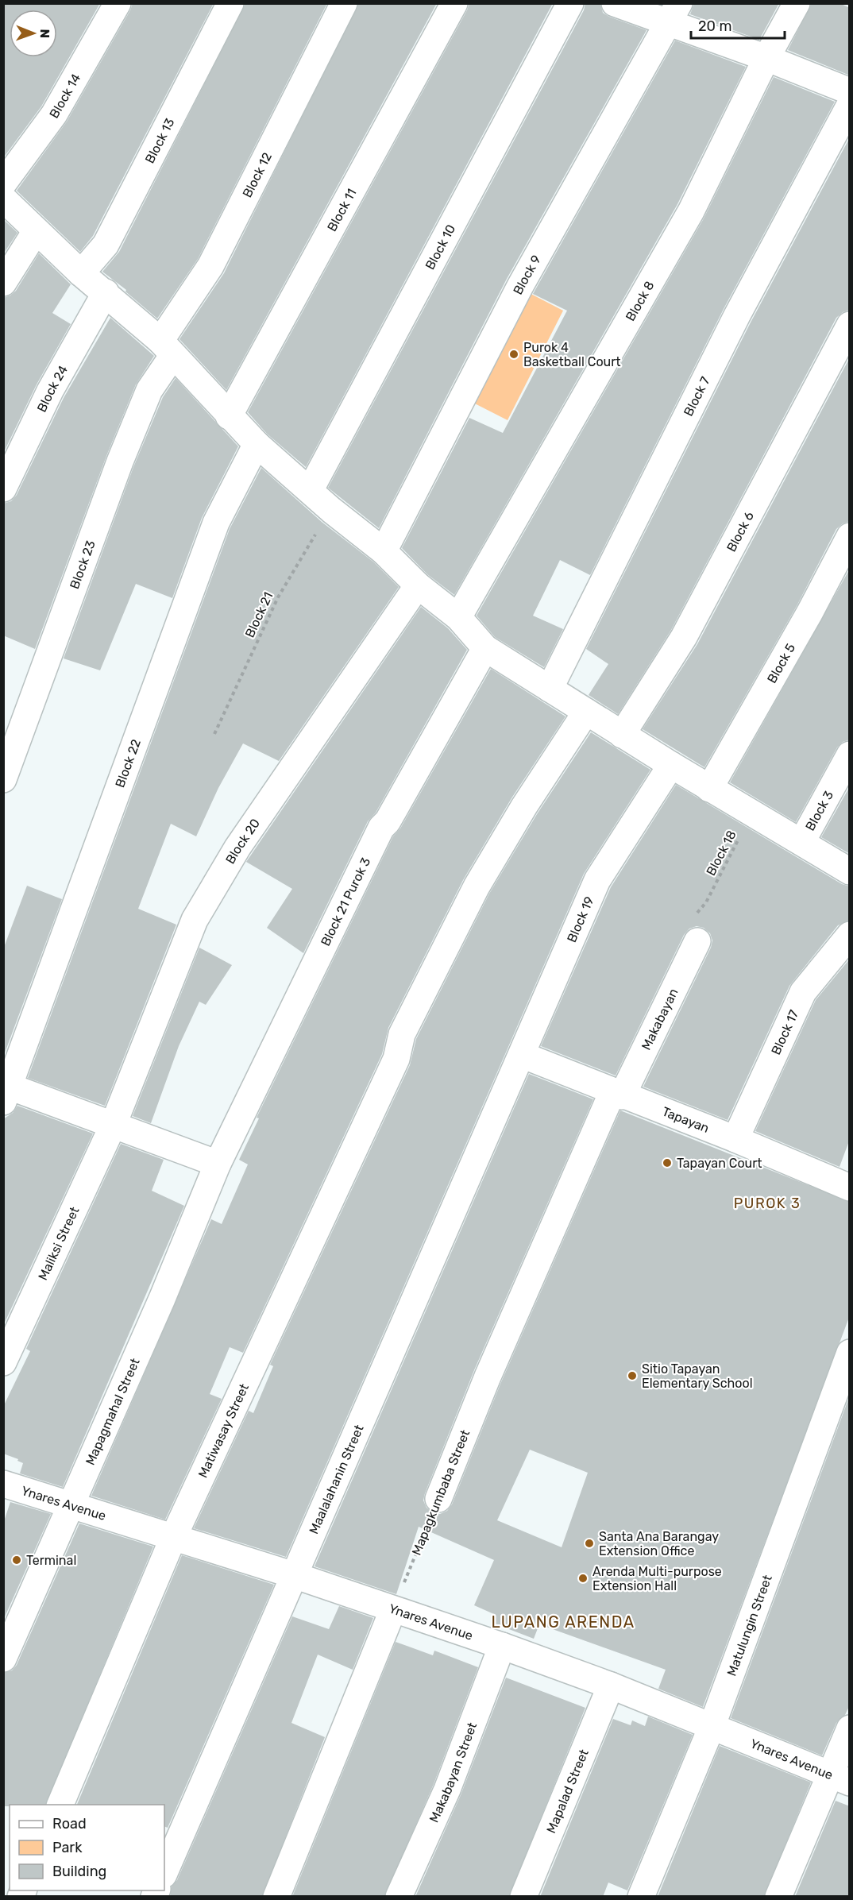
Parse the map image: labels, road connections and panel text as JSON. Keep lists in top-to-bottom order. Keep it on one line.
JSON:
{"streets":{"street":["Block 14","Block 13","Block 12","Block 11","Block 10","Block 9","Block 8","Block 24","Block 7","Block 6","Block 23","Block 5","Block 22","Block 3","Block 20","Block 21 Purok 3","Block 19","Makabayan","Block 17","Tapayan","Maliksi Street","Mapagmahal Street","Matiwasay Street","Maalalahanin Street","Mapagkumbaba Street","Ynares Avenue","Matulungin Street","Makabayan Street","Mapalad Street"],"path":["Block 21","Block 18"]},"crossings":[["Block 12","Block 23"],["Block 20","Maliksi Street"],["Block 21 Purok 3","Mapagmahal Street"],["Block 19","Tapayan"],["Block 19","Maalalahanin Street"],["Makabayan","Tapayan"],["Makabayan","Mapagkumbaba Street"],["Block 17","Tapayan"],["Tapayan","Mapagkumbaba Street"],["Mapagmahal Street","Ynares Avenue"],["Matiwasay Street","Ynares Avenue"],["Maalalahanin Street","Ynares Avenue"],["Mapagkumbaba Street","Ynares Avenue"],["Ynares Avenue","Matulungin Street"],["Ynares Avenue","Makabayan Street"],["Ynares Avenue","Mapalad Street"]],"districts":["PUROK 3","LUPANG ARENDA"],"places":["Purok 4 Basketball Court","Tapayan Court","Sitio Tapayan Elementary School","Santa Ana Barangay Extension Office","Terminal","Arenda Multi-purpose Extension Hall"],"legend":["Road","Park","Building"],"scale_bar":"20 m","north":"right"}
